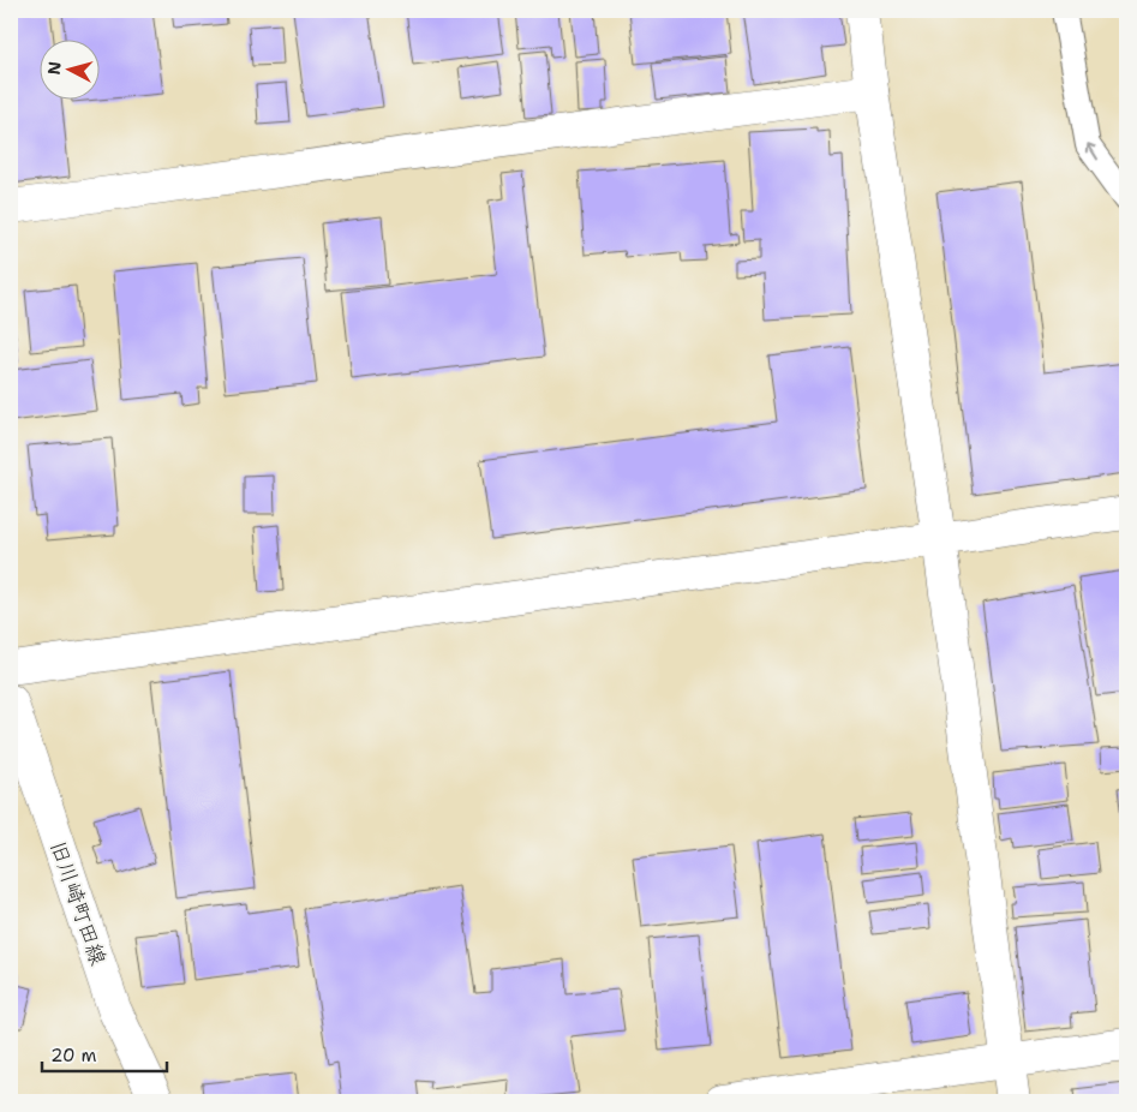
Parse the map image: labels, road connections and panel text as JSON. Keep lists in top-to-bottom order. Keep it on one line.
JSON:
{"streets":{"street":["旧川崎町田線"]},"scale_bar":"20 m","north":"left"}
